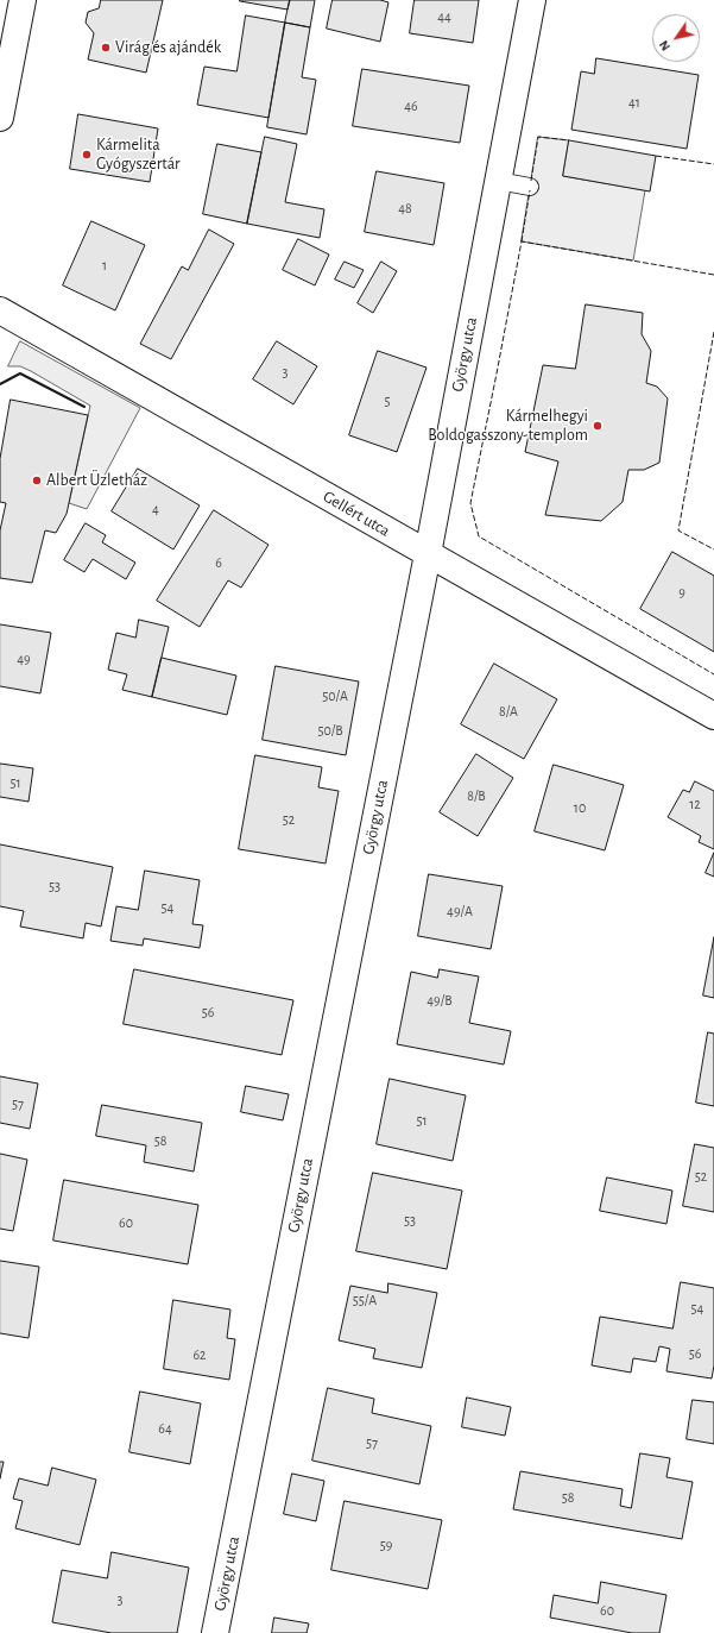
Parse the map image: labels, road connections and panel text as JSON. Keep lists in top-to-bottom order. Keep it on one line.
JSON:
{"streets":{"street":["György utca","Gellért utca"]},"crossings":[["György utca","Gellért utca"]],"places":["Virág és ajándék","Kármelita Gyógyszertár","Kármelhegyi Boldogasszony-templom","Albert Üzletház"],"house_numbers":["44","41","46","48","1","3","5","4","6","9","49","50/A","8/A","50/B","51","8/B","12","10","52","53","54","49/A","49/B","56","57","51","58","52","53","60","55/A","54","56","62","64","57","58","59","3","60"],"north":"bottom left"}
